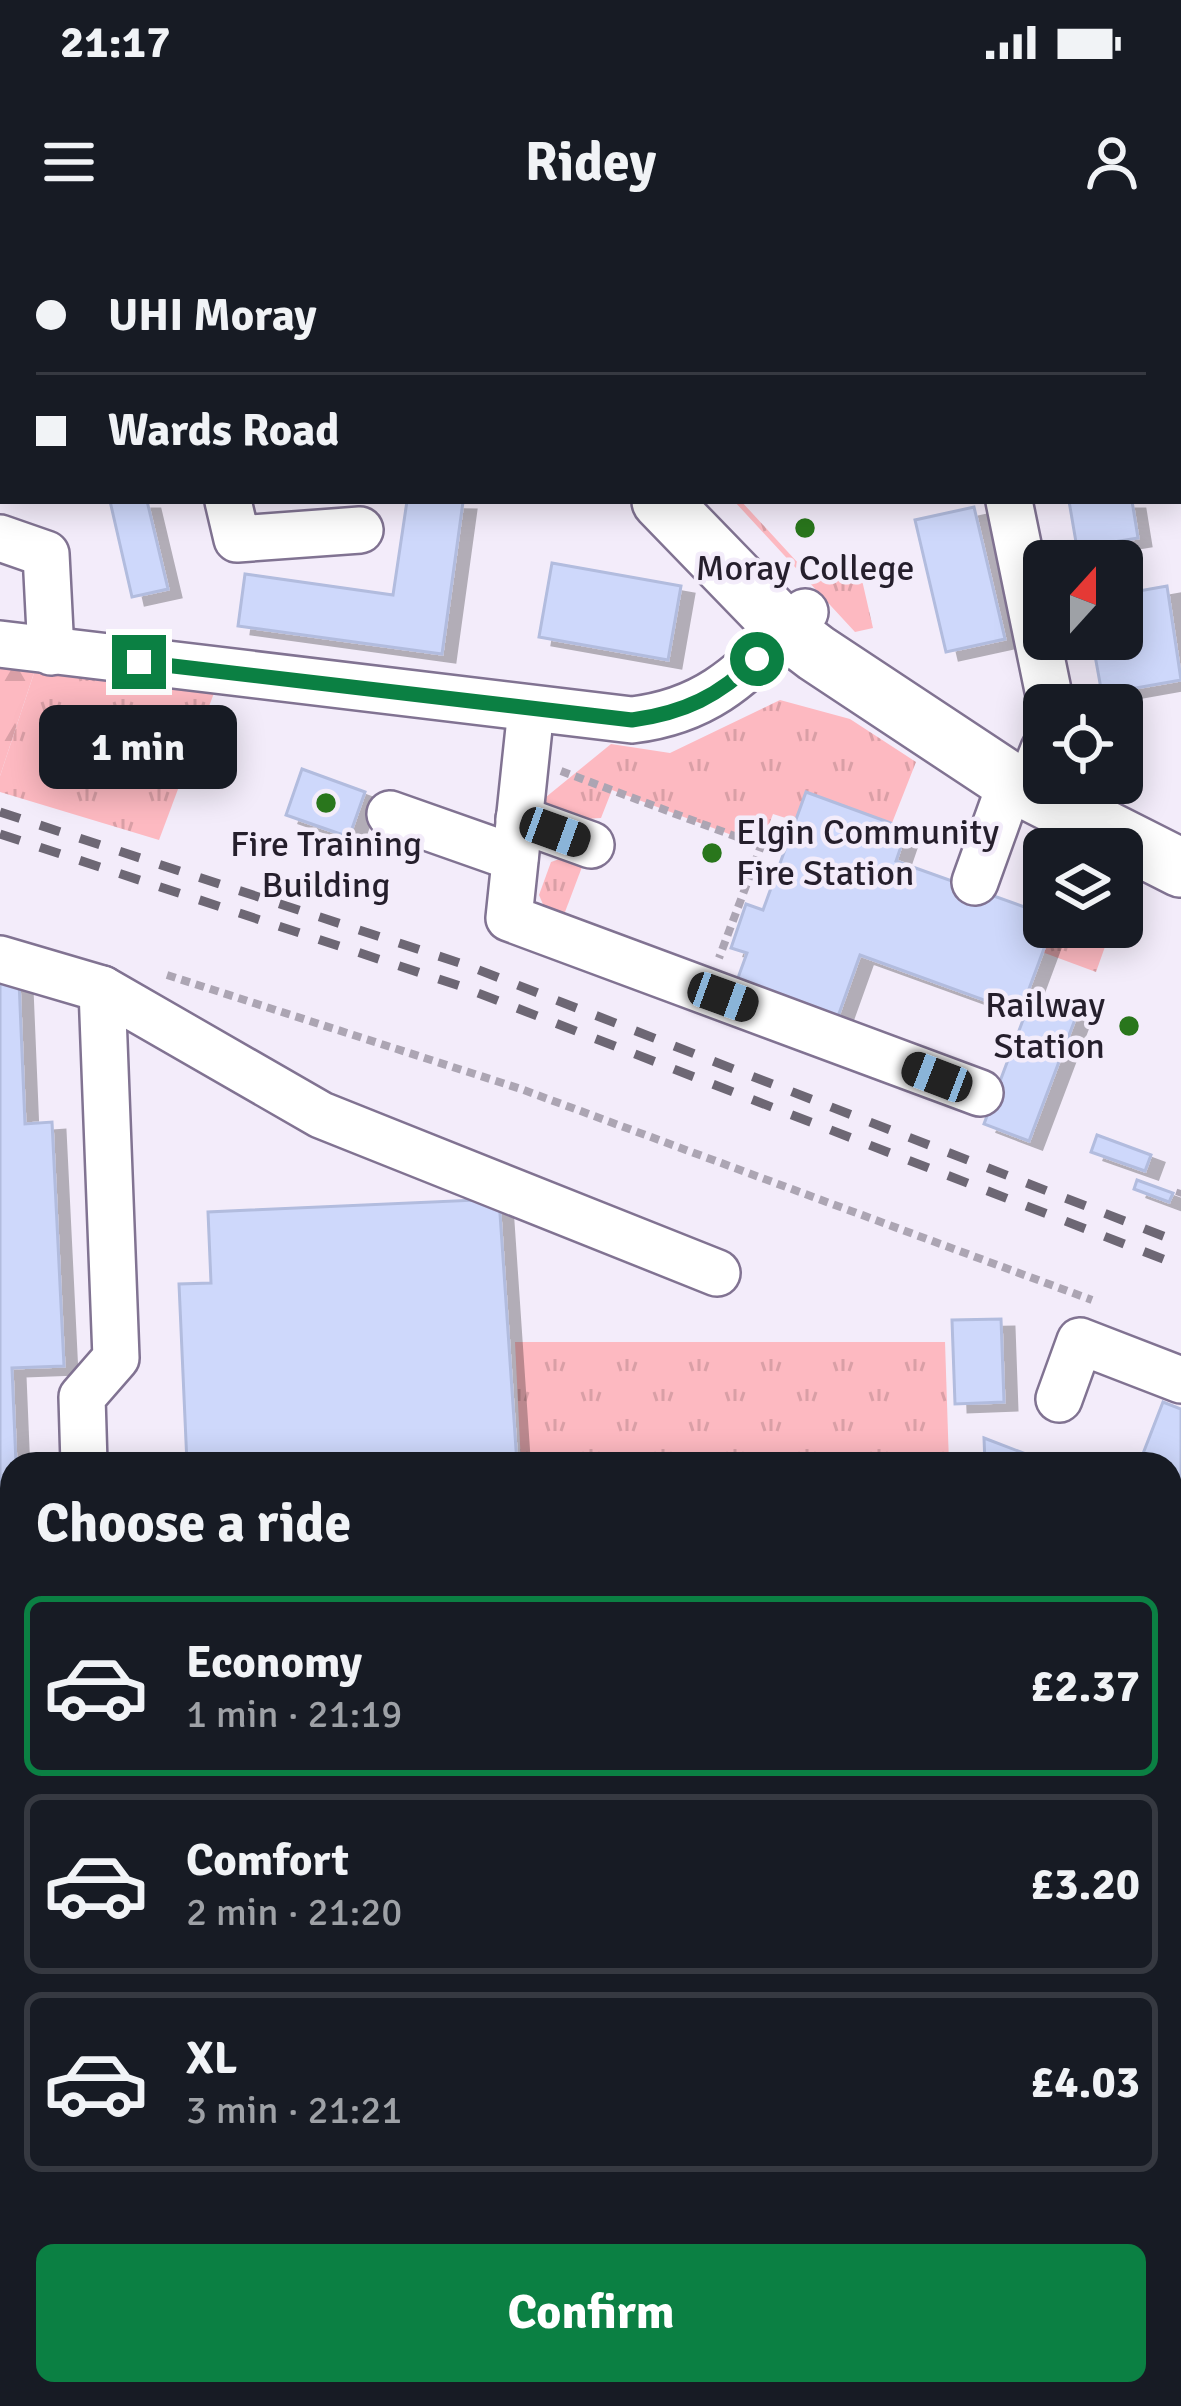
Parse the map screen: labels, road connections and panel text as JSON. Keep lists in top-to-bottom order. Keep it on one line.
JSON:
{"places":["Moray College","Fire Training Building","Elgin Community Fire Station","Railway Station"],"north":"top","page":{"status":"21:17","header":"Ridey","banner":["UHI Moray","Wards Road"],"bubble":"1 min","heading":"Choose a ride","list":[{"name":"Economy","note":"1 min · 21:19","value":"£2.37"},{"name":"Comfort","note":"2 min · 21:20","value":"£3.20"},{"name":"XL","note":"3 min · 21:21","value":"£4.03"}],"buttons":"Confirm"}}
